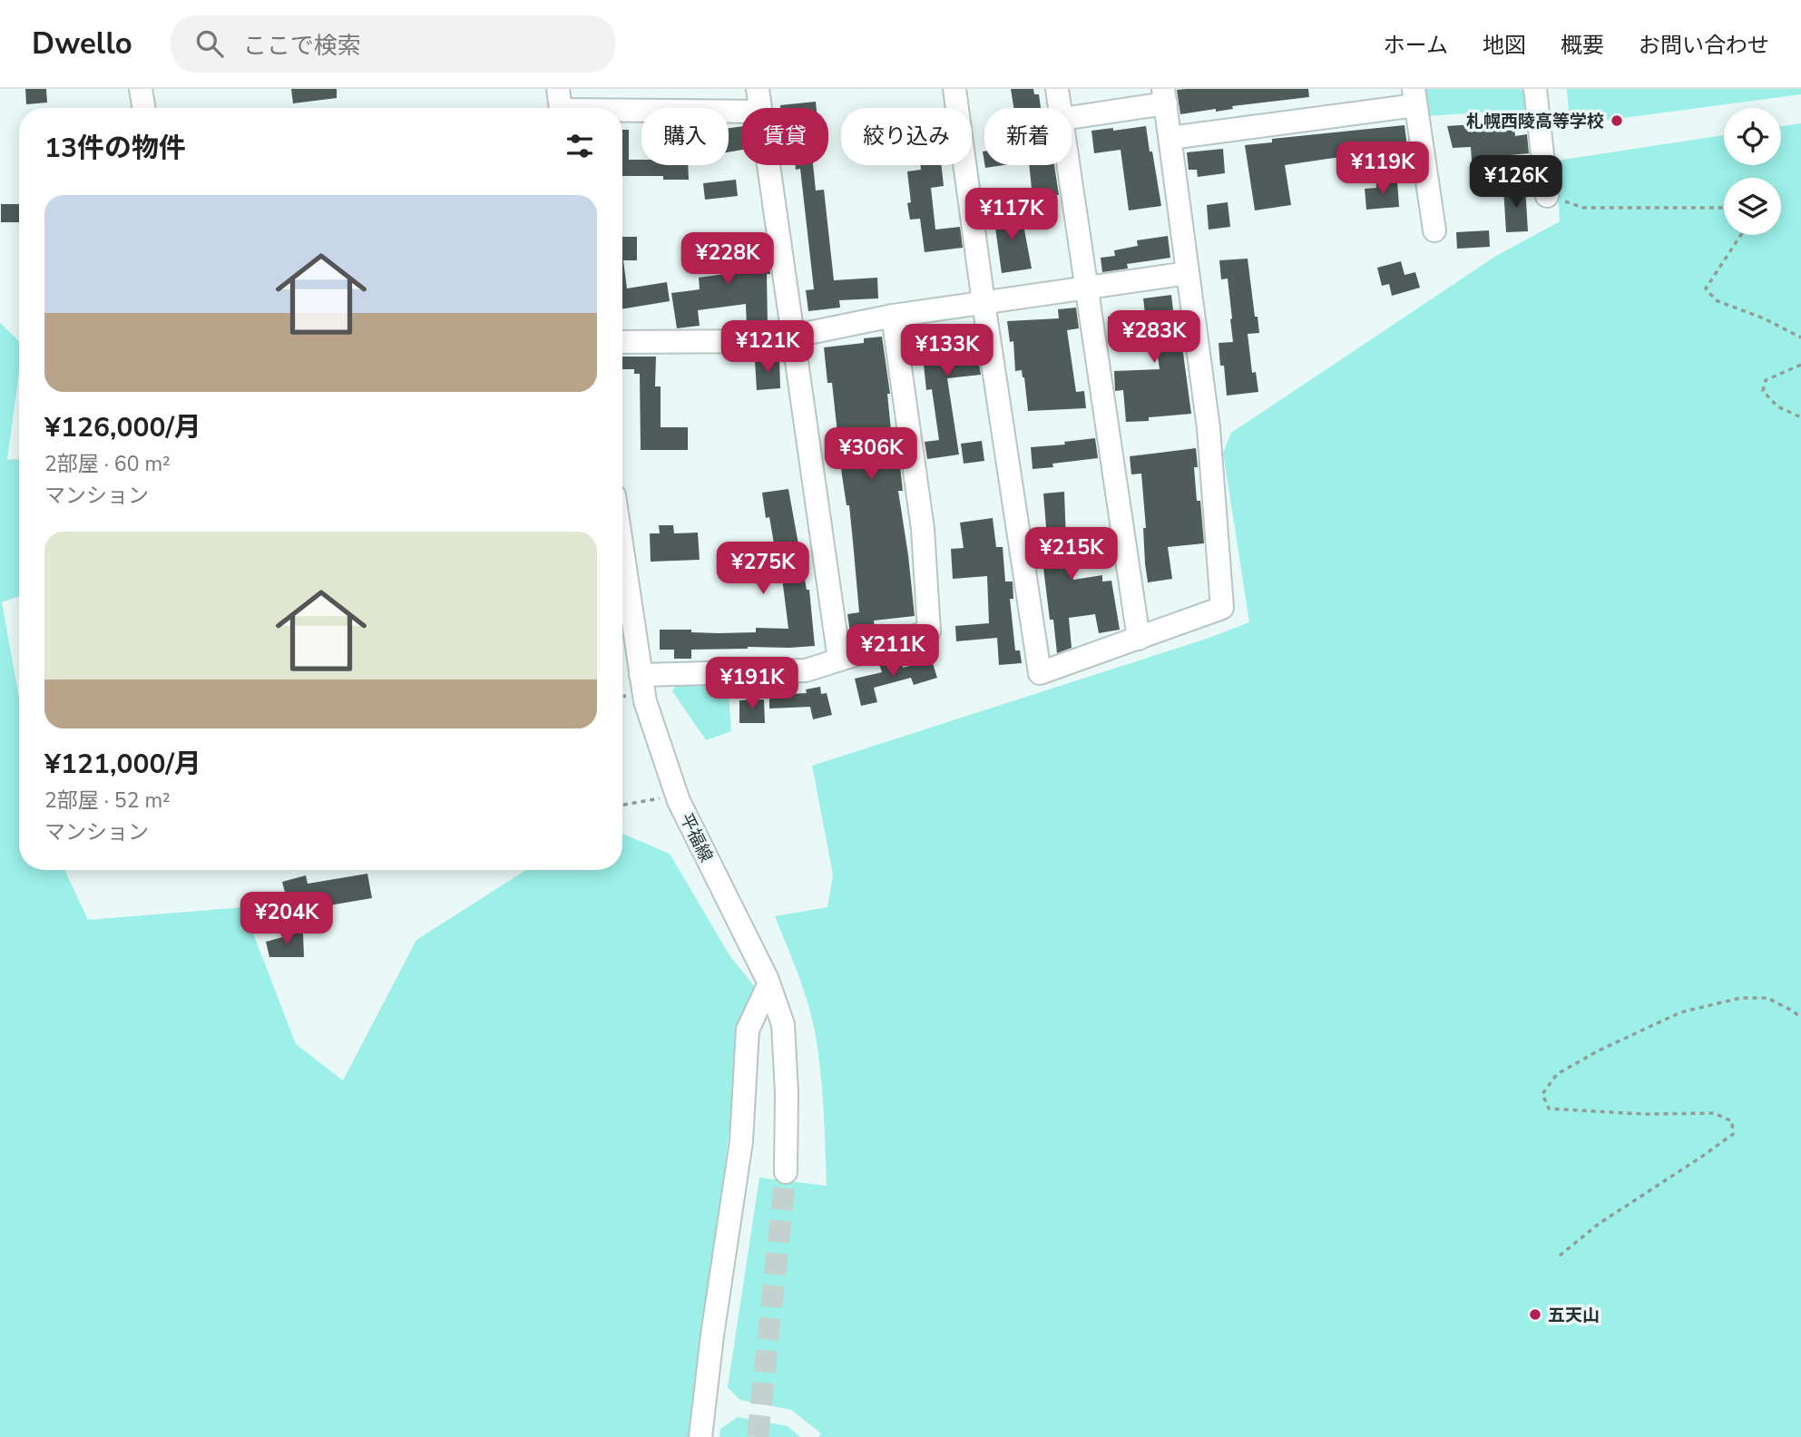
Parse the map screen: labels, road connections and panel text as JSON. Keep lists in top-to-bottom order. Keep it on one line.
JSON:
{"streets":{"street":["平福線"]},"places":["札幌西陵高等学校","五天山"],"page":{"header":"Dwello","search":"ここで検索","nav":["ホーム","地図","概要","お問い合わせ"],"chip":["購入","賃貸","絞り込み","新着"],"heading":"13件の物件","price":["¥119K","¥126K","¥117K","¥228K","¥283K","¥121K","¥133K","¥306K","¥215K","¥275K","¥211K","¥191K","¥204K"],"list":[{"name":"¥126,000/月","note":"2部屋 · 60 m² · マンション"},{"name":"¥121,000/月","note":"2部屋 · 52 m² · マンション"}]}}
